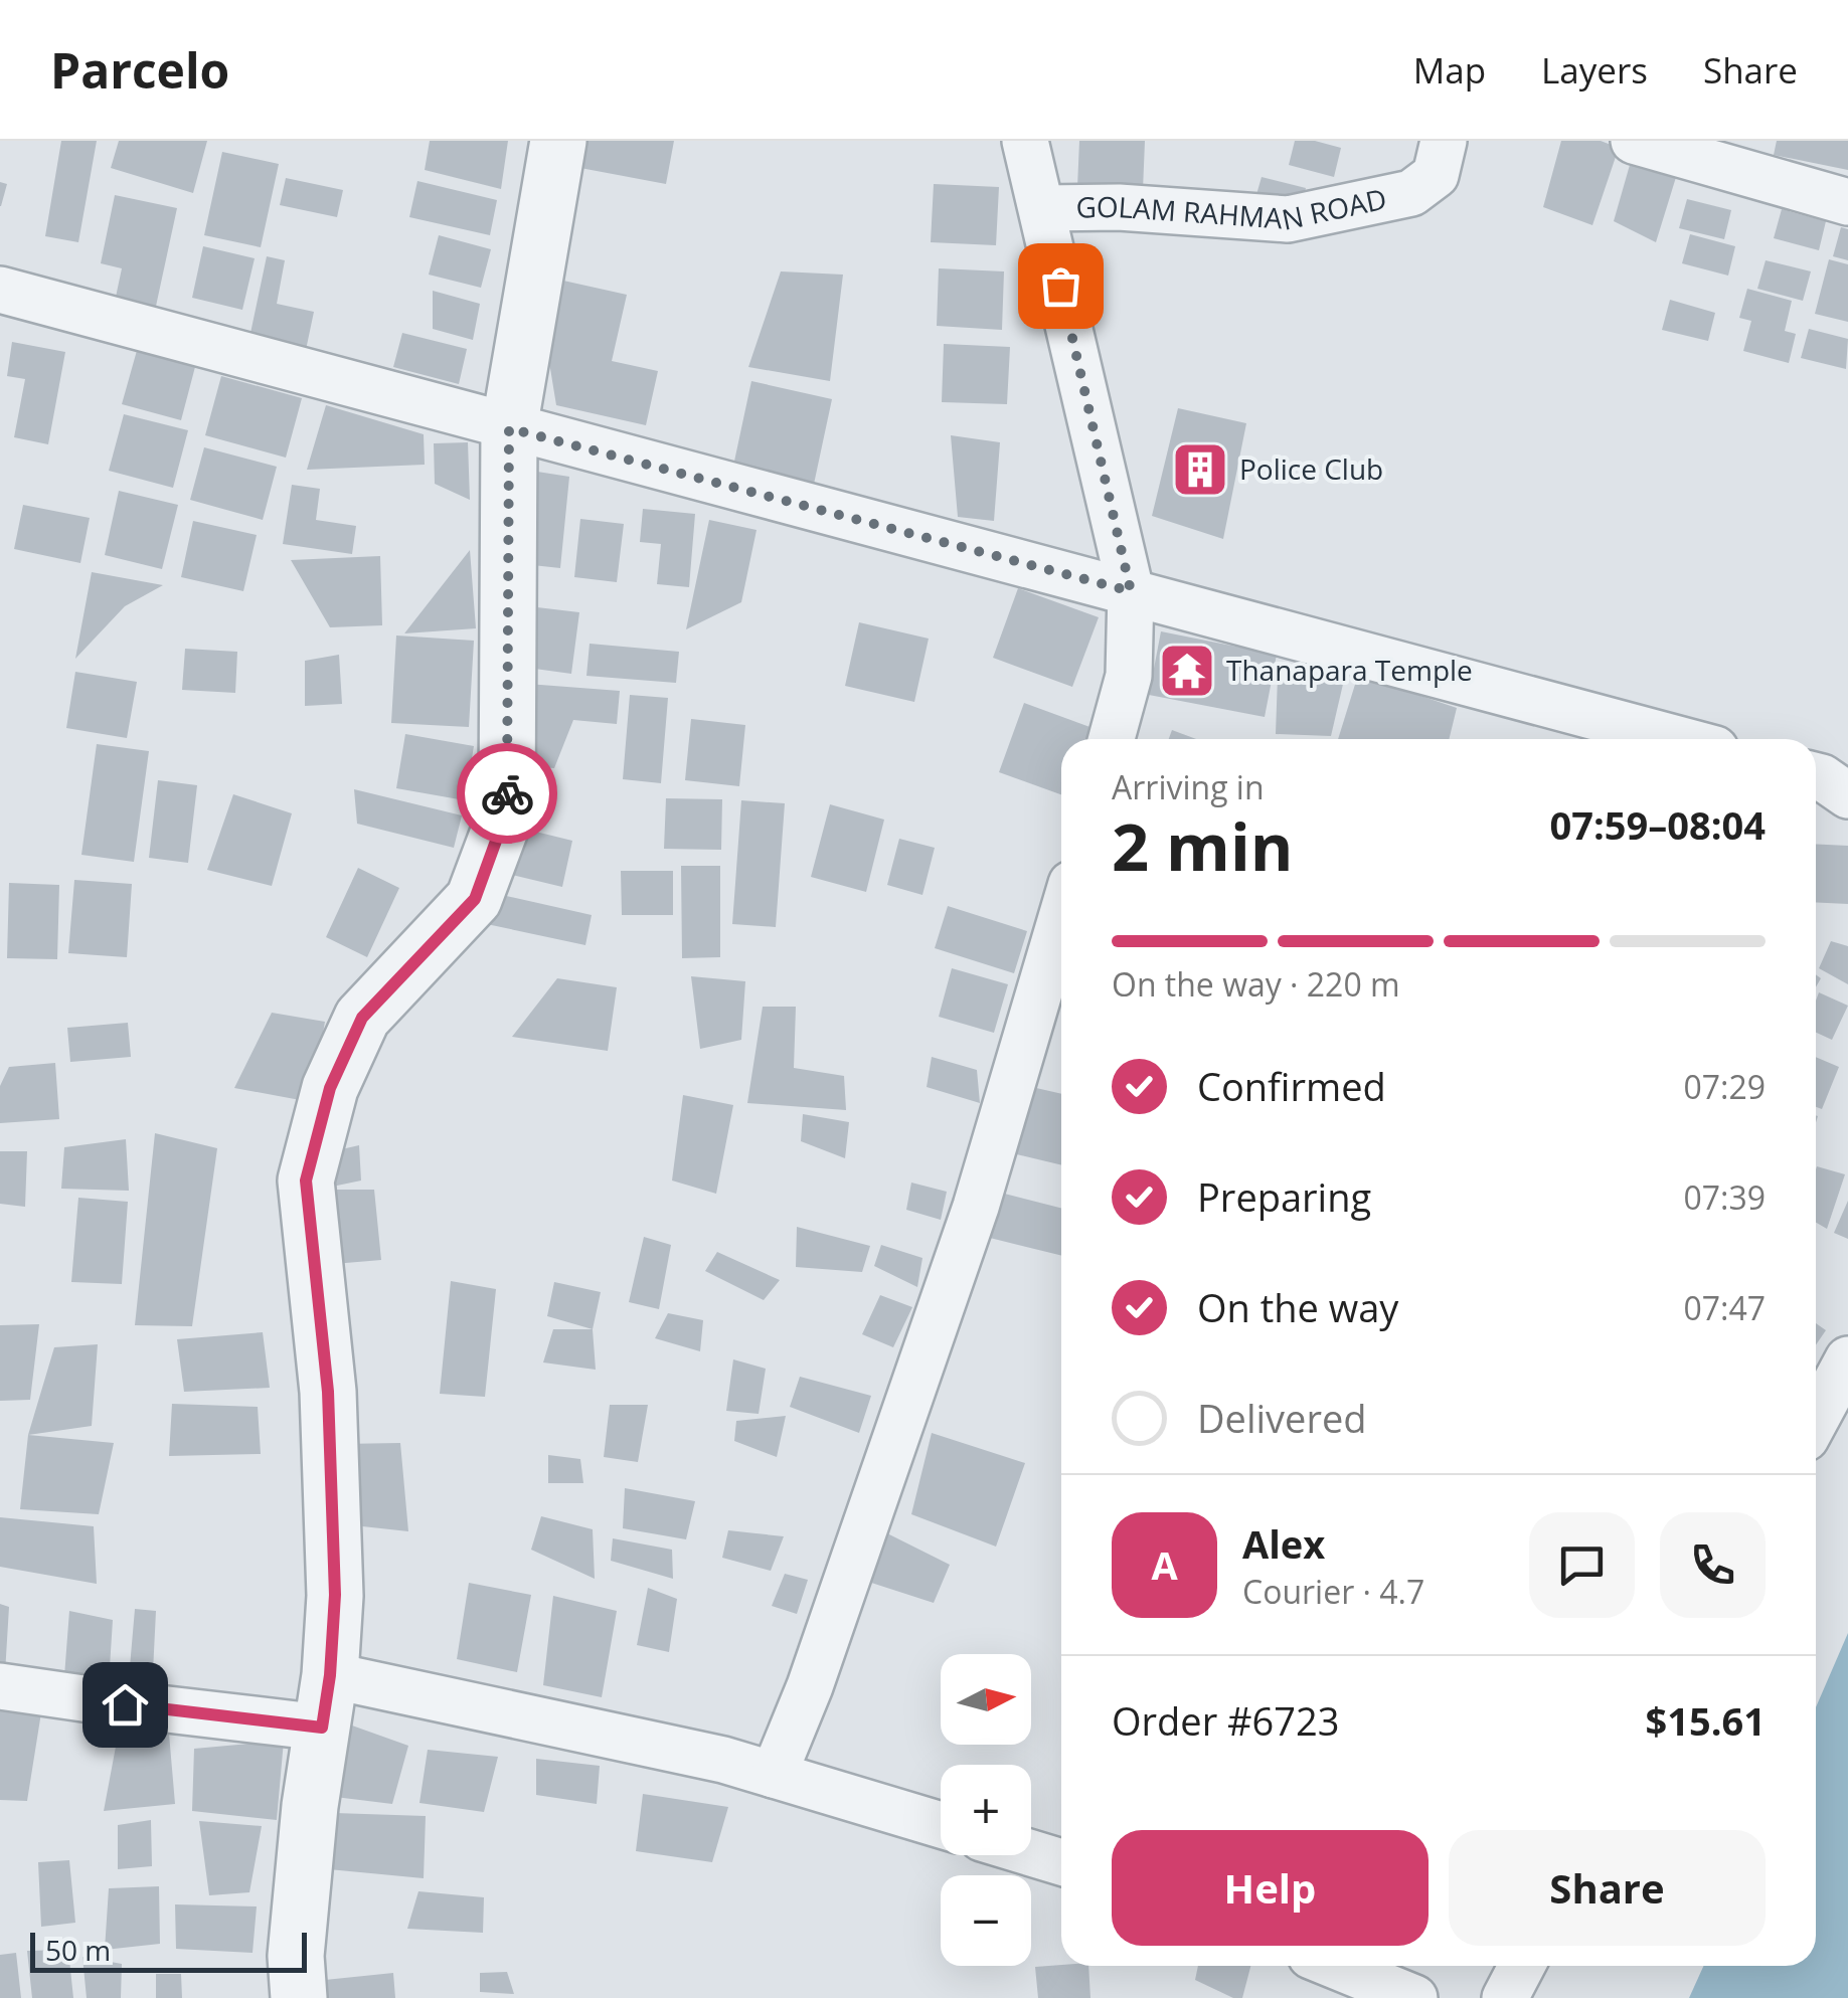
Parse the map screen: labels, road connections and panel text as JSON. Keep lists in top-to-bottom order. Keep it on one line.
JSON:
{"streets":{"street":["GOLAM RAHMAN ROAD"]},"places":{"building":["Police Club"],"temple":["Thanapara Temple"]},"scale_bar":"50 m","north":"right","page":{"header":"Parcelo","nav":["Map","Layers","Share"],"heading":["2 min","Arriving in","07:59–08:04"],"panel":["Alex","Courier · 4.7","Order #6723","$15.61"],"bar":"On the way · 220 m","list":[["Confirmed","07:29"],["Preparing","07:39"],["On the way","07:47"],"Delivered"],"round":"A","map_buttons":["+","−"],"buttons":["Help","Share"],"scale":"50 m"}}
